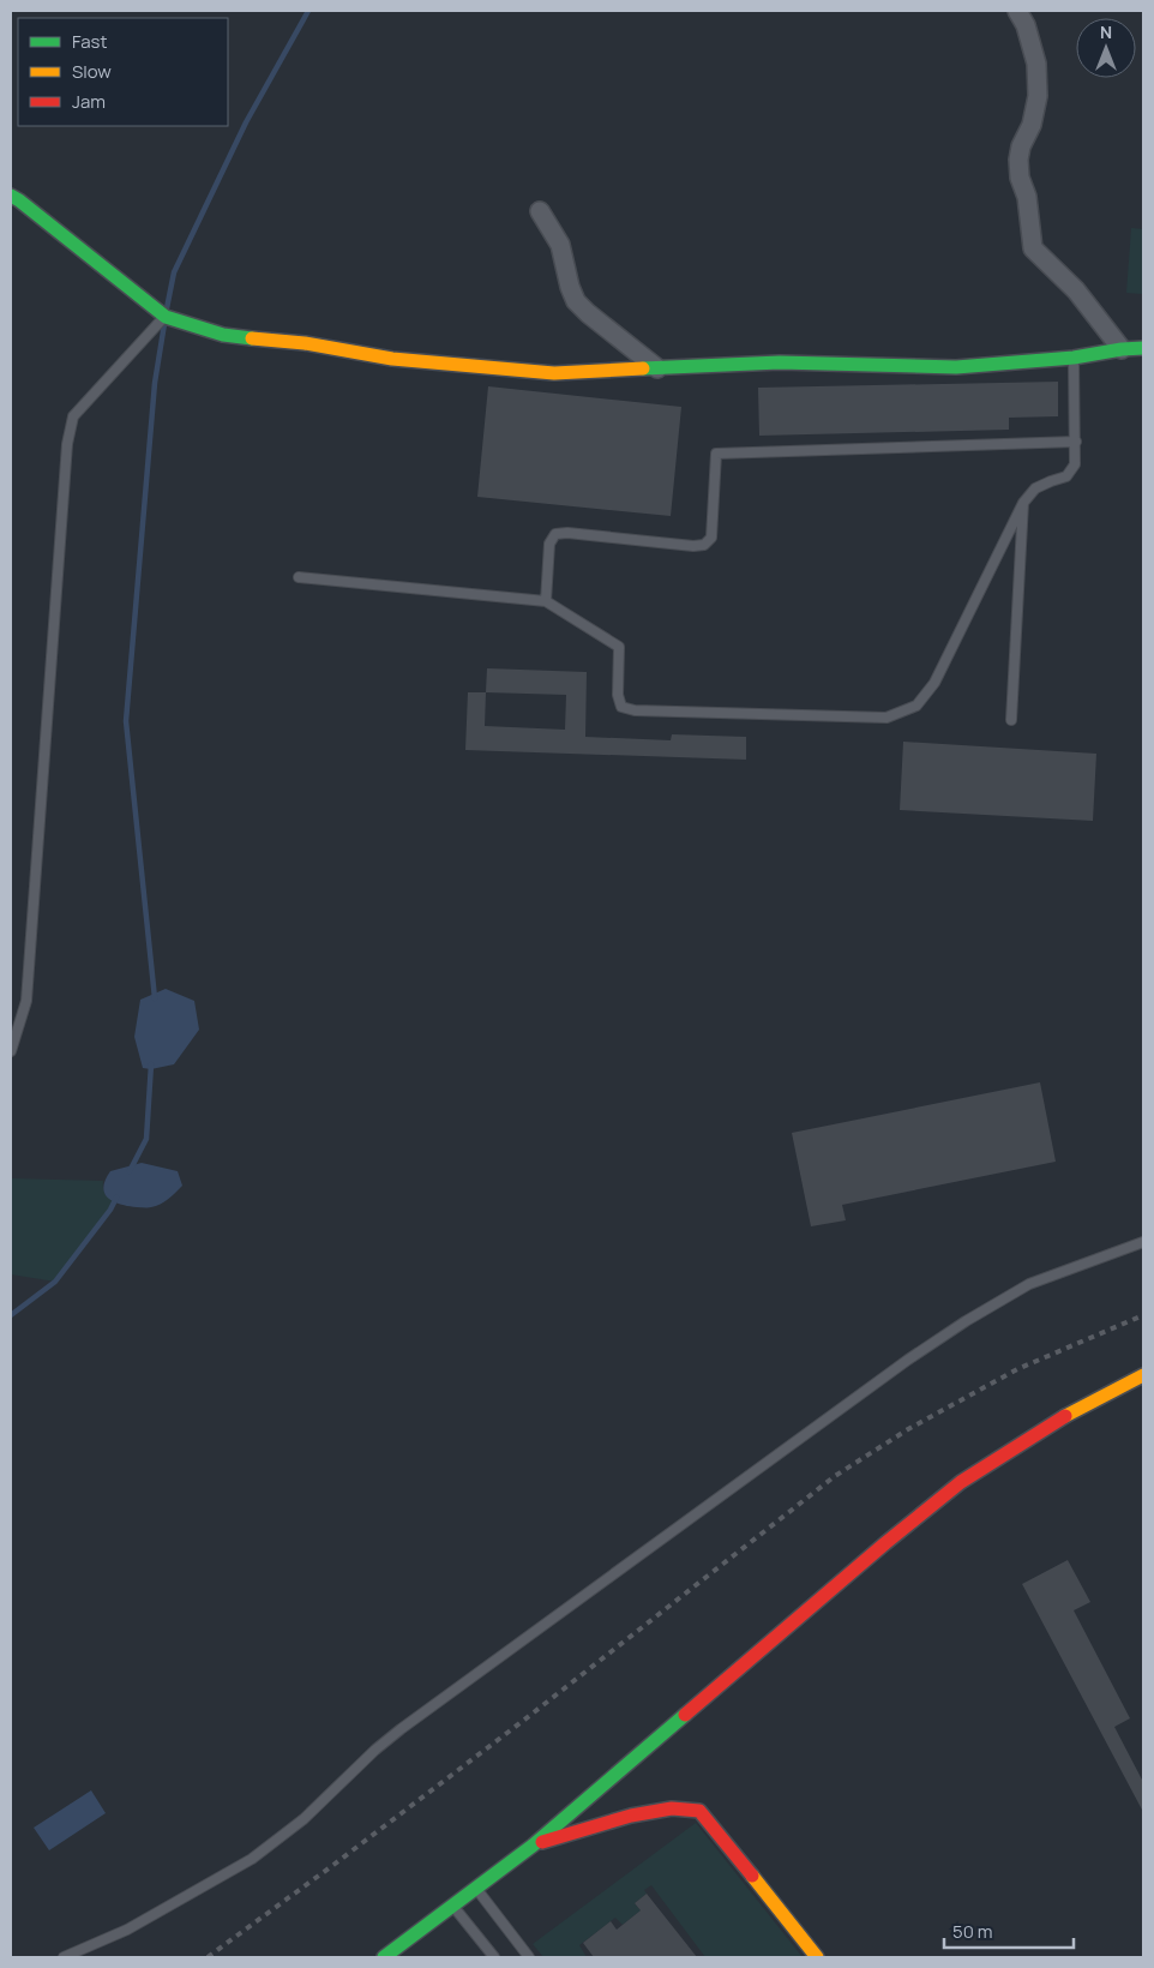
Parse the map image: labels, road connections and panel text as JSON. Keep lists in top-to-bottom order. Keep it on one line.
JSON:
{"legend":["Fast","Slow","Jam"],"scale_bar":"50 m","north":"top"}
